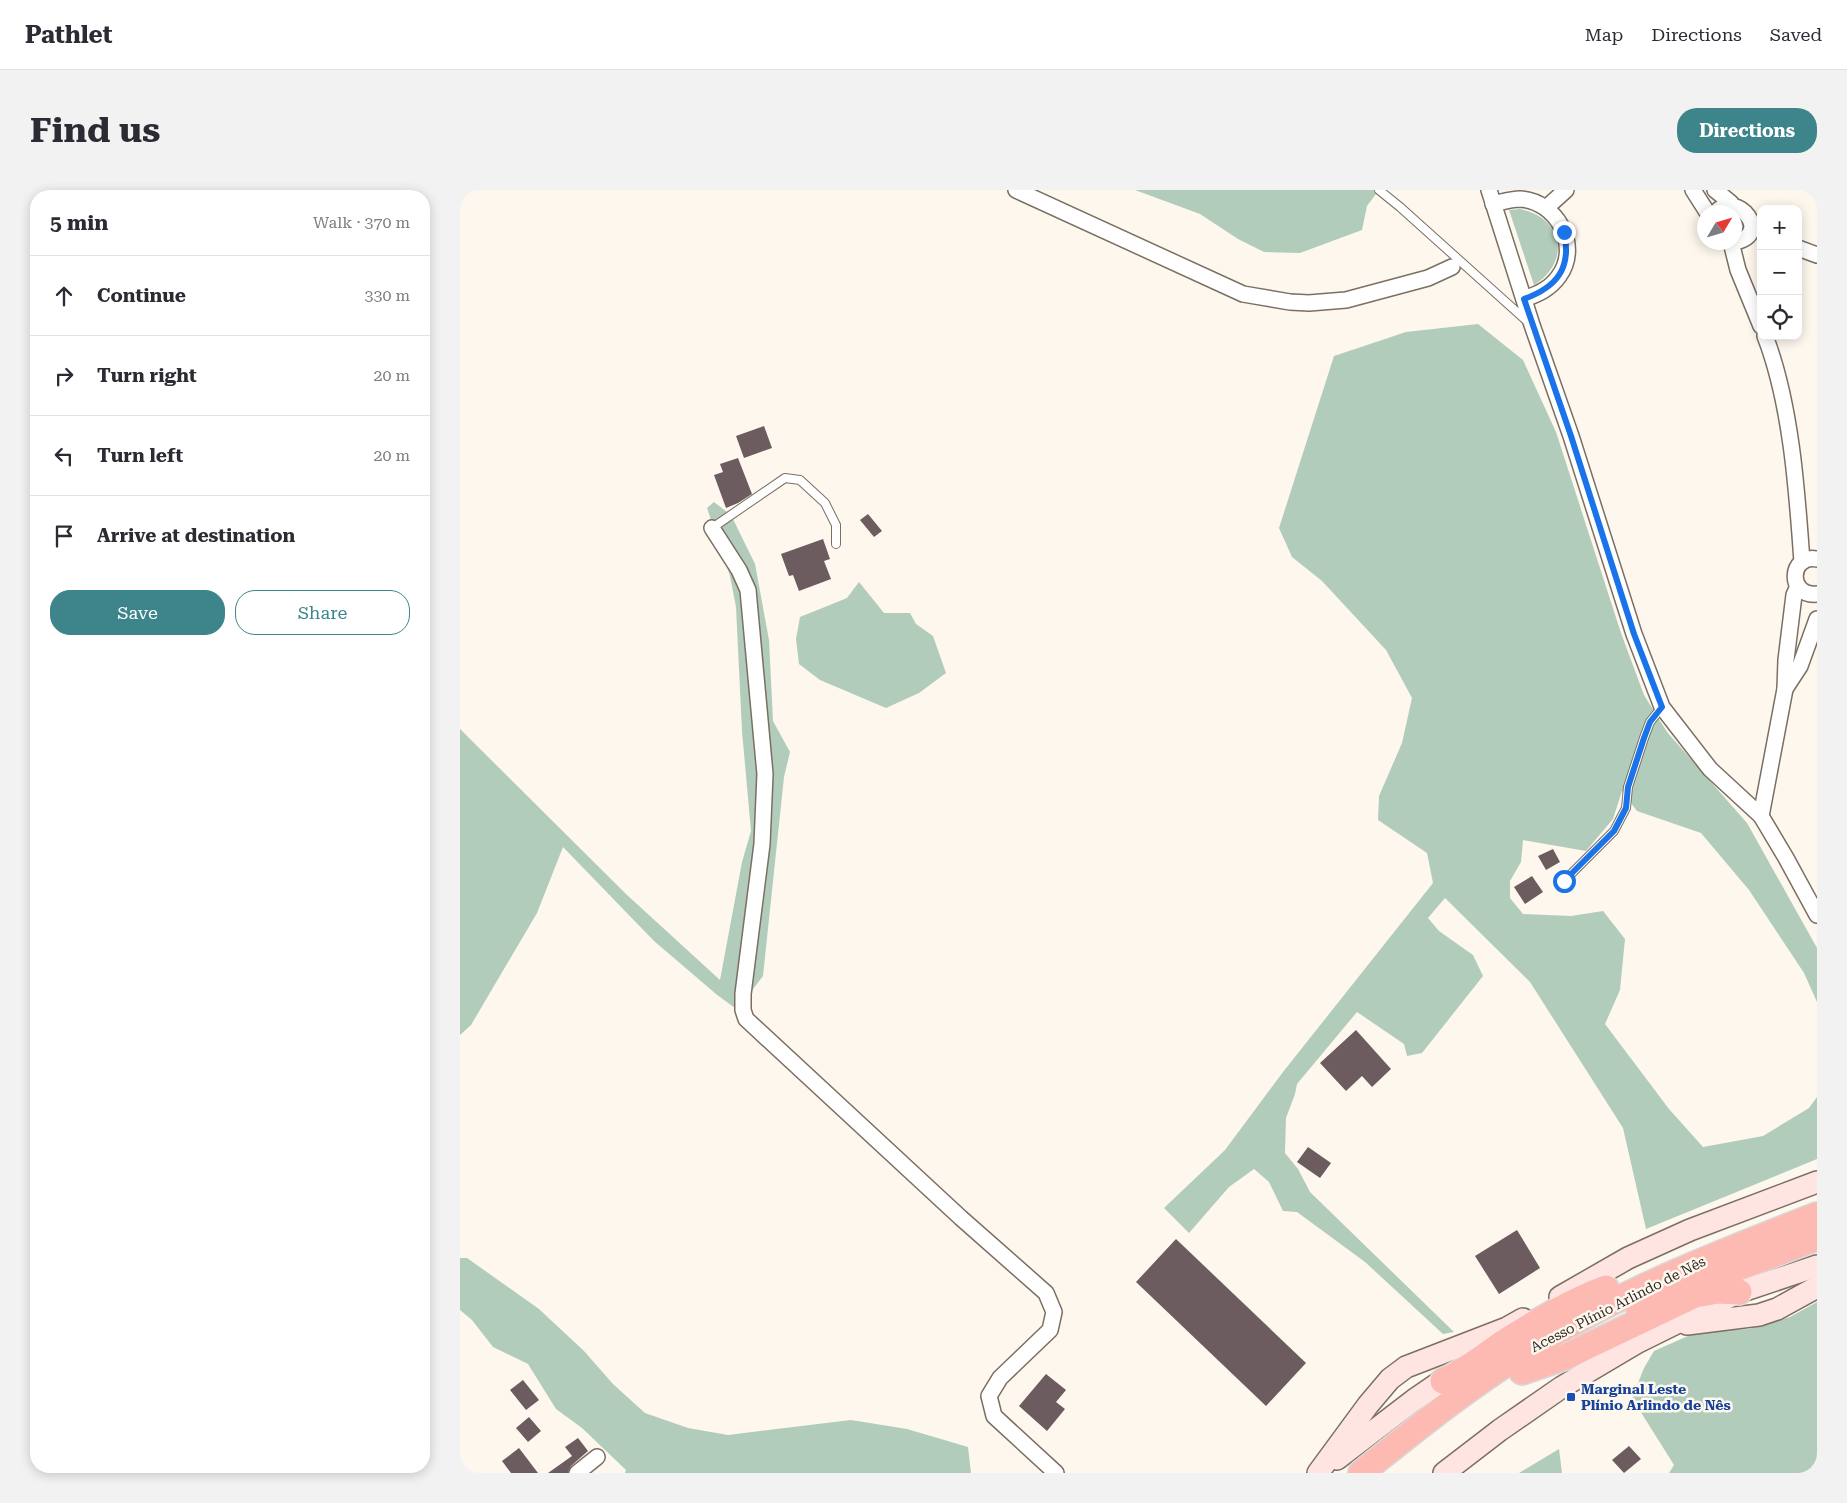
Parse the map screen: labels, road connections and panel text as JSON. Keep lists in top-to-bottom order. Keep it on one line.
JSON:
{"streets":{"highway":["Acesso Plínio Arlindo de Nês"]},"places":{"transit":["Marginal Leste Plínio Arlindo de Nês"]},"north":"top right","page":{"header":"Pathlet","nav":["Map","Directions","Saved"],"buttons":["Directions",["Save","Share"]],"title":"Find us","heading":["5 min","Walk · 370 m"],"map_buttons":["+","−"],"list":[["Continue","330 m"],["Turn right","20 m"],["Turn left","20 m"],"Arrive at destination"]}}
